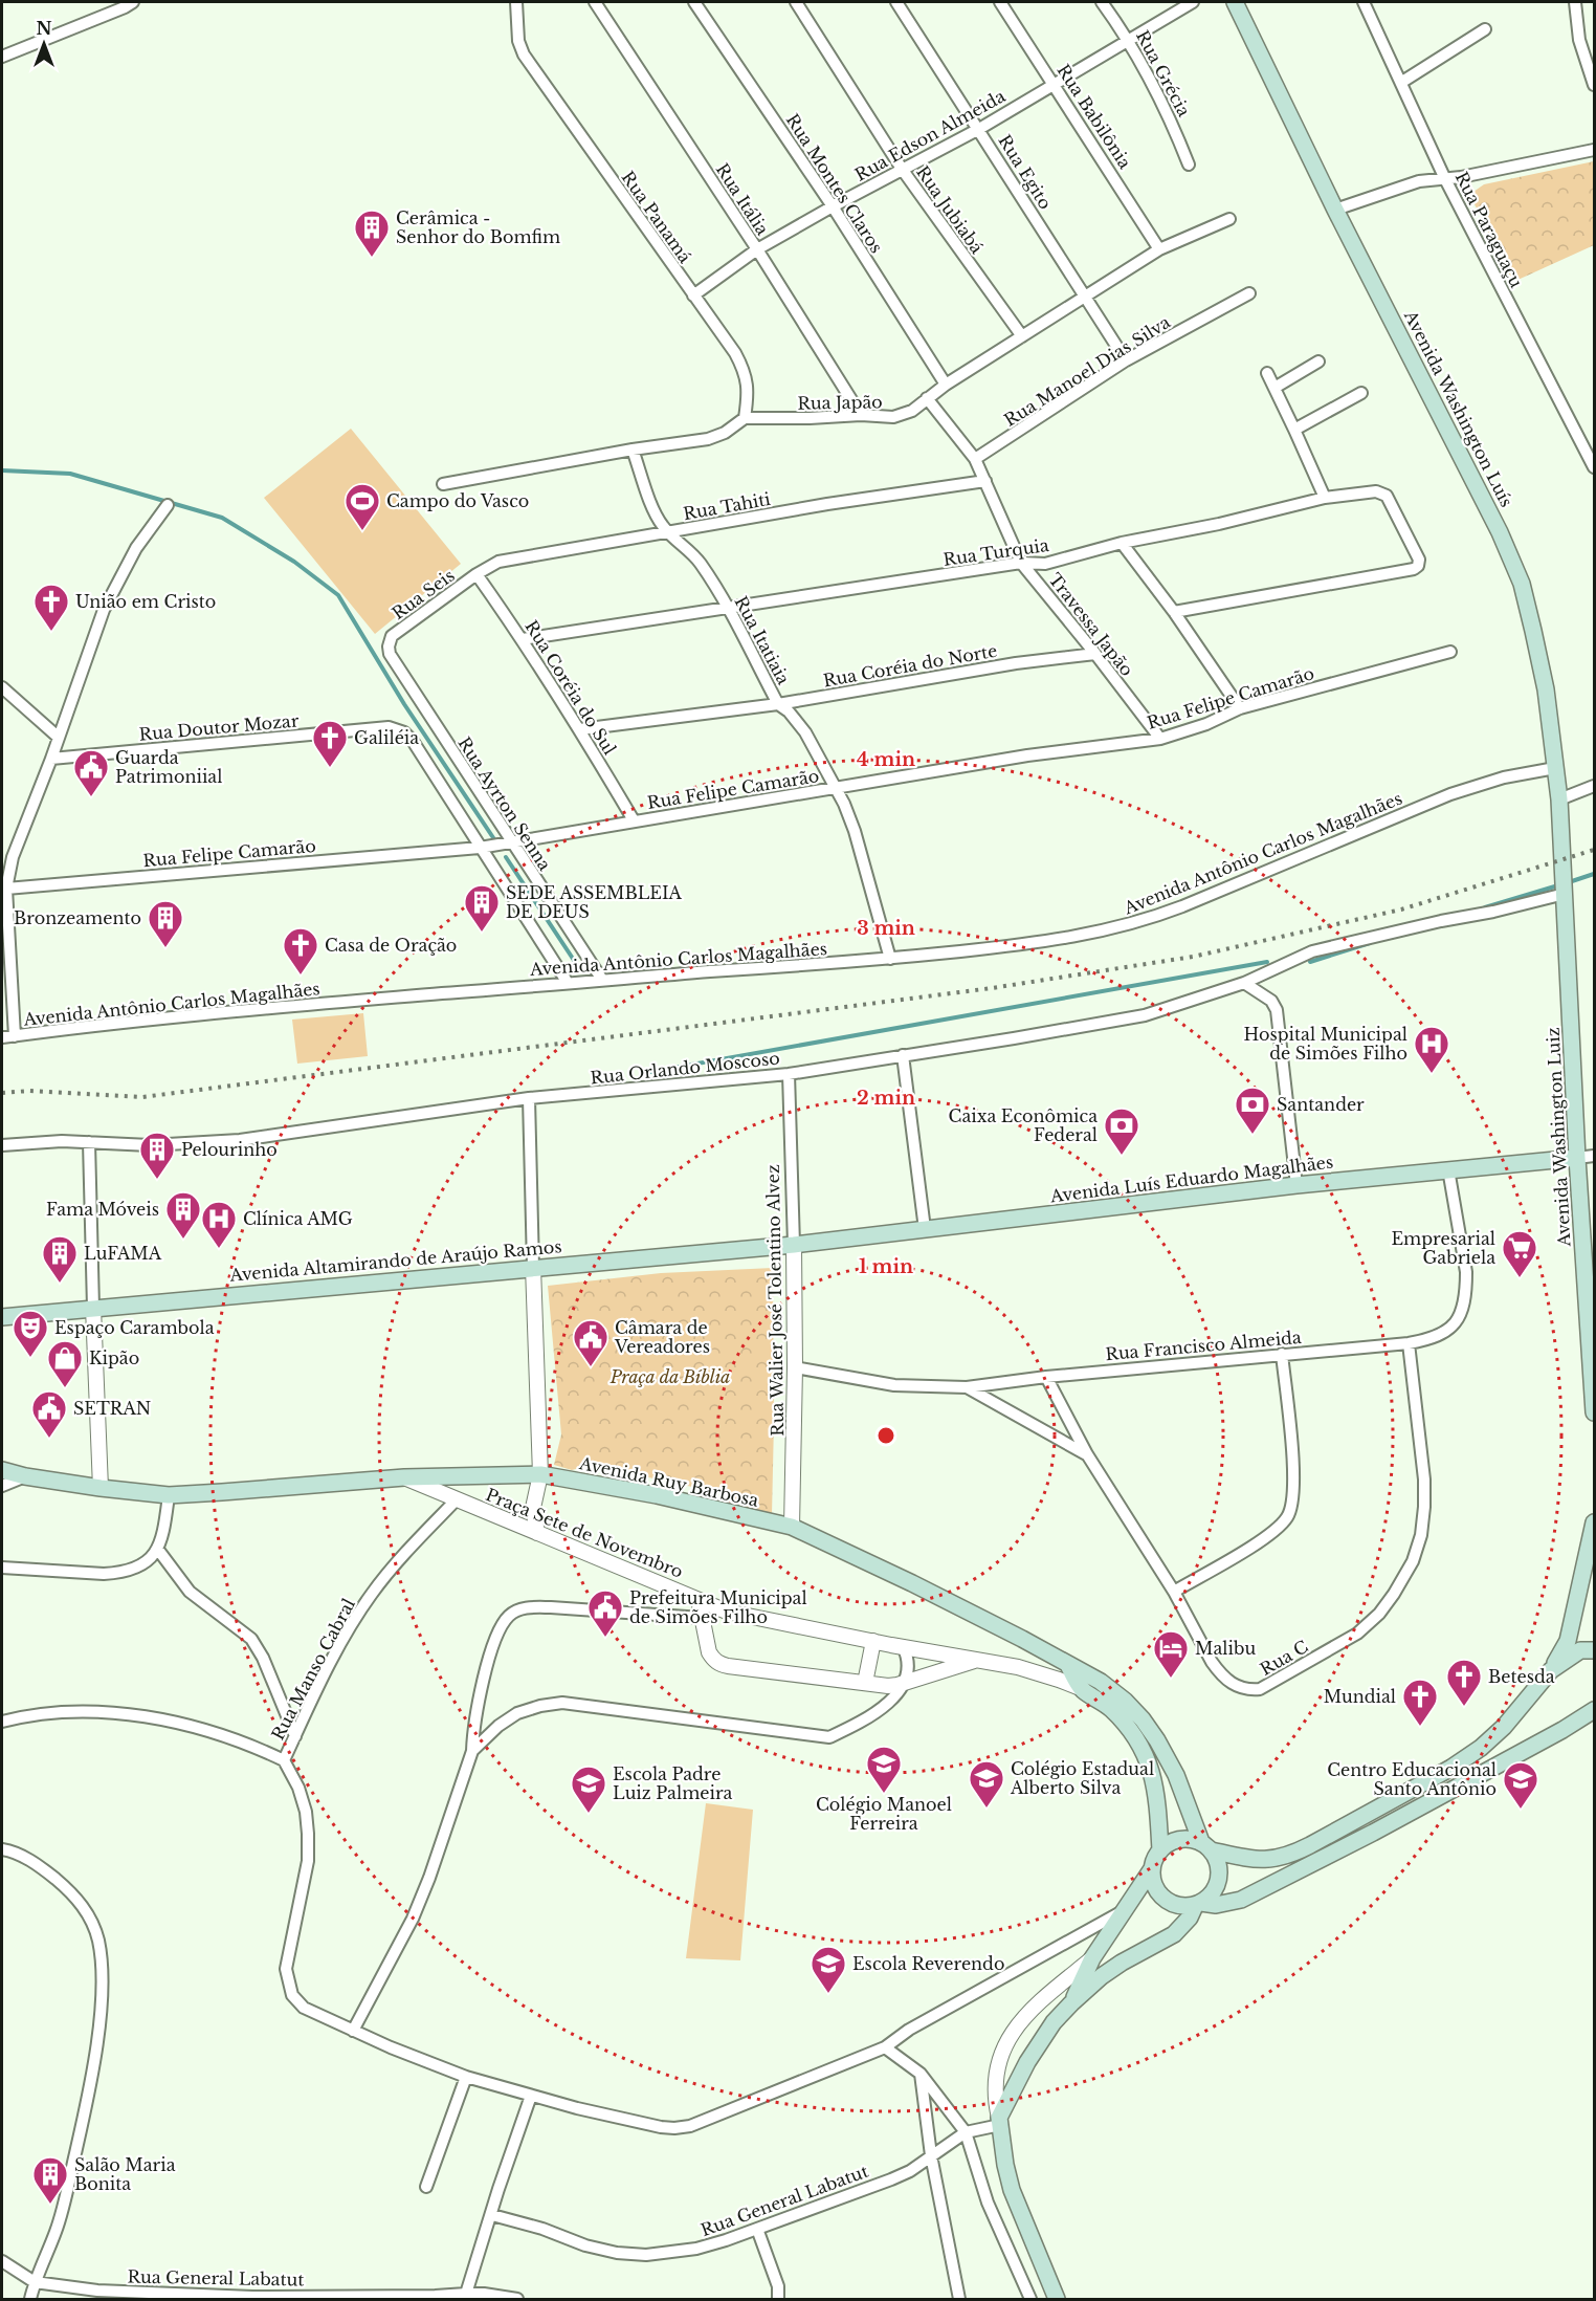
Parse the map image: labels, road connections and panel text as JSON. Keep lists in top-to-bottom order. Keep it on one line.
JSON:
{"streets":{"main road":["Avenida Washington Luís","Avenida Washington Luiz","Avenida Luís Eduardo Magalhães","Avenida Altamirando de Araújo Ramos","Avenida Ruy Barbosa","Praça Sete de Novembro"],"street":["Rua Grécia","Rua Babilônia","Rua Edson Almeida","Rua Egito","Rua Montes Claros","Rua Itália","Rua Jubiabá","Rua Panamá","Rua Paraguaçu","Rua Manoel Dias Silva","Rua Japão","Rua Tahiti","Rua Turquia","Rua Seis","Travessa Japão","Rua Itatiaia","Rua Coréia do Norte","Rua Coréia do Sul","Rua Felipe Camarão","Rua Doutor Mozar","Rua Ayrton Senna","Avenida Antônio Carlos Magalhães","Rua Orlando Moscoso","Rua Walier José Tolentino Alvez","Rua Francisco Almeida","Rua C","Rua Manso Cabral","Rua General Labatut"]},"crossings":[["Rua Grécia","Rua Edson Almeida"],["Rua Babilônia","Rua Edson Almeida"],["Rua Babilônia","Rua Japão"],["Rua Edson Almeida","Rua Egito"],["Rua Edson Almeida","Rua Montes Claros"],["Rua Edson Almeida","Rua Itália"],["Rua Edson Almeida","Rua Jubiabá"],["Rua Edson Almeida","Rua Panamá"],["Rua Egito","Rua Manoel Dias Silva"],["Rua Egito","Rua Japão"],["Rua Montes Claros","Rua Japão"],["Rua Itália","Rua Japão"],["Rua Jubiabá","Rua Japão"],["Rua Panamá","Rua Japão"],["Rua Manoel Dias Silva","Travessa Japão"],["Rua Japão","Travessa Japão"],["Avenida Washington Luís","Avenida Antônio Carlos Magalhães"],["Avenida Washington Luís","Rua Orlando Moscoso"],["Avenida Washington Luís","Avenida Washington Luiz"],["Rua Tahiti","Rua Seis"],["Rua Tahiti","Travessa Japão"],["Rua Tahiti","Rua Itatiaia"],["Rua Tahiti","Rua Coréia do Sul"],["Rua Turquia","Travessa Japão"],["Rua Turquia","Rua Itatiaia"],["Rua Turquia","Rua Coréia do Sul"],["Rua Seis","Rua Coréia do Sul"],["Rua Seis","Rua Ayrton Senna"],["Travessa Japão","Rua Coréia do Norte"],["Travessa Japão","Rua Felipe Camarão"],["Rua Itatiaia","Rua Coréia do Norte"],["Rua Itatiaia","Rua Felipe Camarão"],["Rua Itatiaia","Avenida Antônio Carlos Magalhães"],["Rua Coréia do Norte","Rua Coréia do Sul"],["Rua Coréia do Sul","Rua Felipe Camarão"],["Rua Felipe Camarão","Rua Doutor Mozar"],["Rua Felipe Camarão","Rua Ayrton Senna"],["Rua Ayrton Senna","Avenida Antônio Carlos Magalhães"],["Rua Orlando Moscoso","Avenida Washington Luiz"],["Rua Orlando Moscoso","Rua Walier José Tolentino Alvez"],["Avenida Washington Luiz","Avenida Luís Eduardo Magalhães"],["Avenida Luís Eduardo Magalhães","Avenida Altamirando de Araújo Ramos"],["Avenida Luís Eduardo Magalhães","Rua Walier José Tolentino Alvez"],["Avenida Luís Eduardo Magalhães","Rua Francisco Almeida"],["Avenida Altamirando de Araújo Ramos","Rua Walier José Tolentino Alvez"],["Rua Walier José Tolentino Alvez","Rua Francisco Almeida"],["Rua Walier José Tolentino Alvez","Avenida Ruy Barbosa"],["Rua Francisco Almeida","Rua C"],["Avenida Ruy Barbosa","Praça Sete de Novembro"],["Praça Sete de Novembro","Rua Manso Cabral"]],"parks":["Praça da Bíblia"],"places":{"building":["Cerâmica - Senhor do Bomfim","SEDE ASSEMBLEIA DE DEUS","Bronzeamento","Pelourinho","Fama Móveis","LuFAMA","Salão Maria Bonita"],"sports":["Campo do Vasco"],"church":["União em Cristo","Galiléia","Casa de Oração","Betesda","Mundial"],"public building":["Guarda Patrimoniial","Câmara de Vereadores","SETRAN","Prefeitura Municipal de Simões Filho"],"hospital":["Hospital Municipal de Simões Filho","Clínica AMG"],"bank":["Santander","Caixa Econômica Federal"],"supermarket":["Empresarial Gabriela"],"theatre":["Espaço Carambola"],"shop":["Kipão"],"hotel":["Malibu"],"school or university":["Colégio Manoel Ferreira","Colégio Estadual Alberto Silva","Centro Educacional Santo Antônio","Escola Padre Luiz Palmeira","Escola Reverendo"]},"north":"top","rings":["4 min","3 min","2 min","1 min"]}
